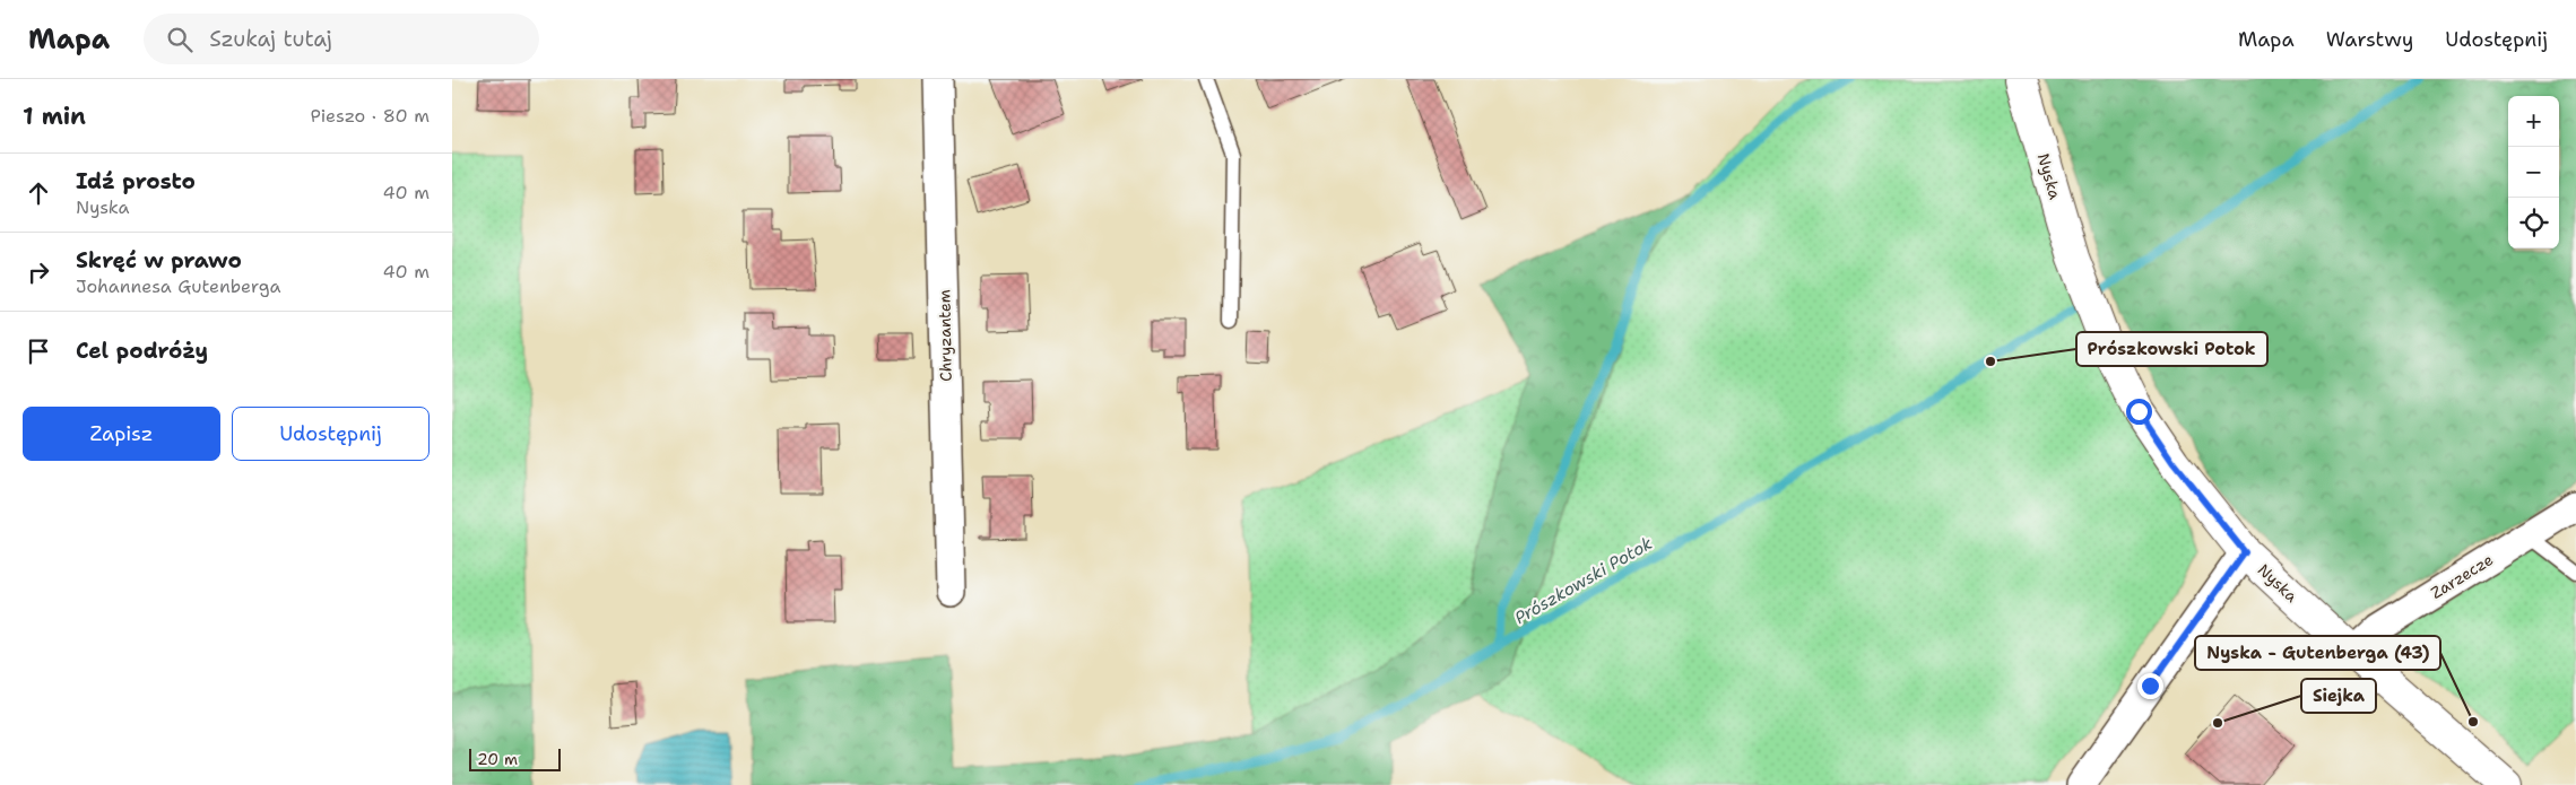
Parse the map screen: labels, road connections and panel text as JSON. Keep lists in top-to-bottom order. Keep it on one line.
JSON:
{"streets":{"street":["Nyska","Chryzantem","Zarzecze"]},"crossings":[["Nyska","Zarzecze"]],"water":["Prószkowski Potok"],"places":["Prószkowski Potok","Nyska - Gutenberga (43)","Siejka"],"scale_bar":"20 m","page":{"header":"Mapa","search":"Szukaj tutaj","nav":["Mapa","Warstwy","Udostępnij"],"heading":["1 min","Pieszo · 80 m"],"map_buttons":["+","−"],"list":[["Idź prosto","Nyska","40 m"],["Skręć w prawo","Johannesa Gutenberga","40 m"],"Cel podróży"],"buttons":["Zapisz","Udostępnij"],"scale":"20 m"}}
